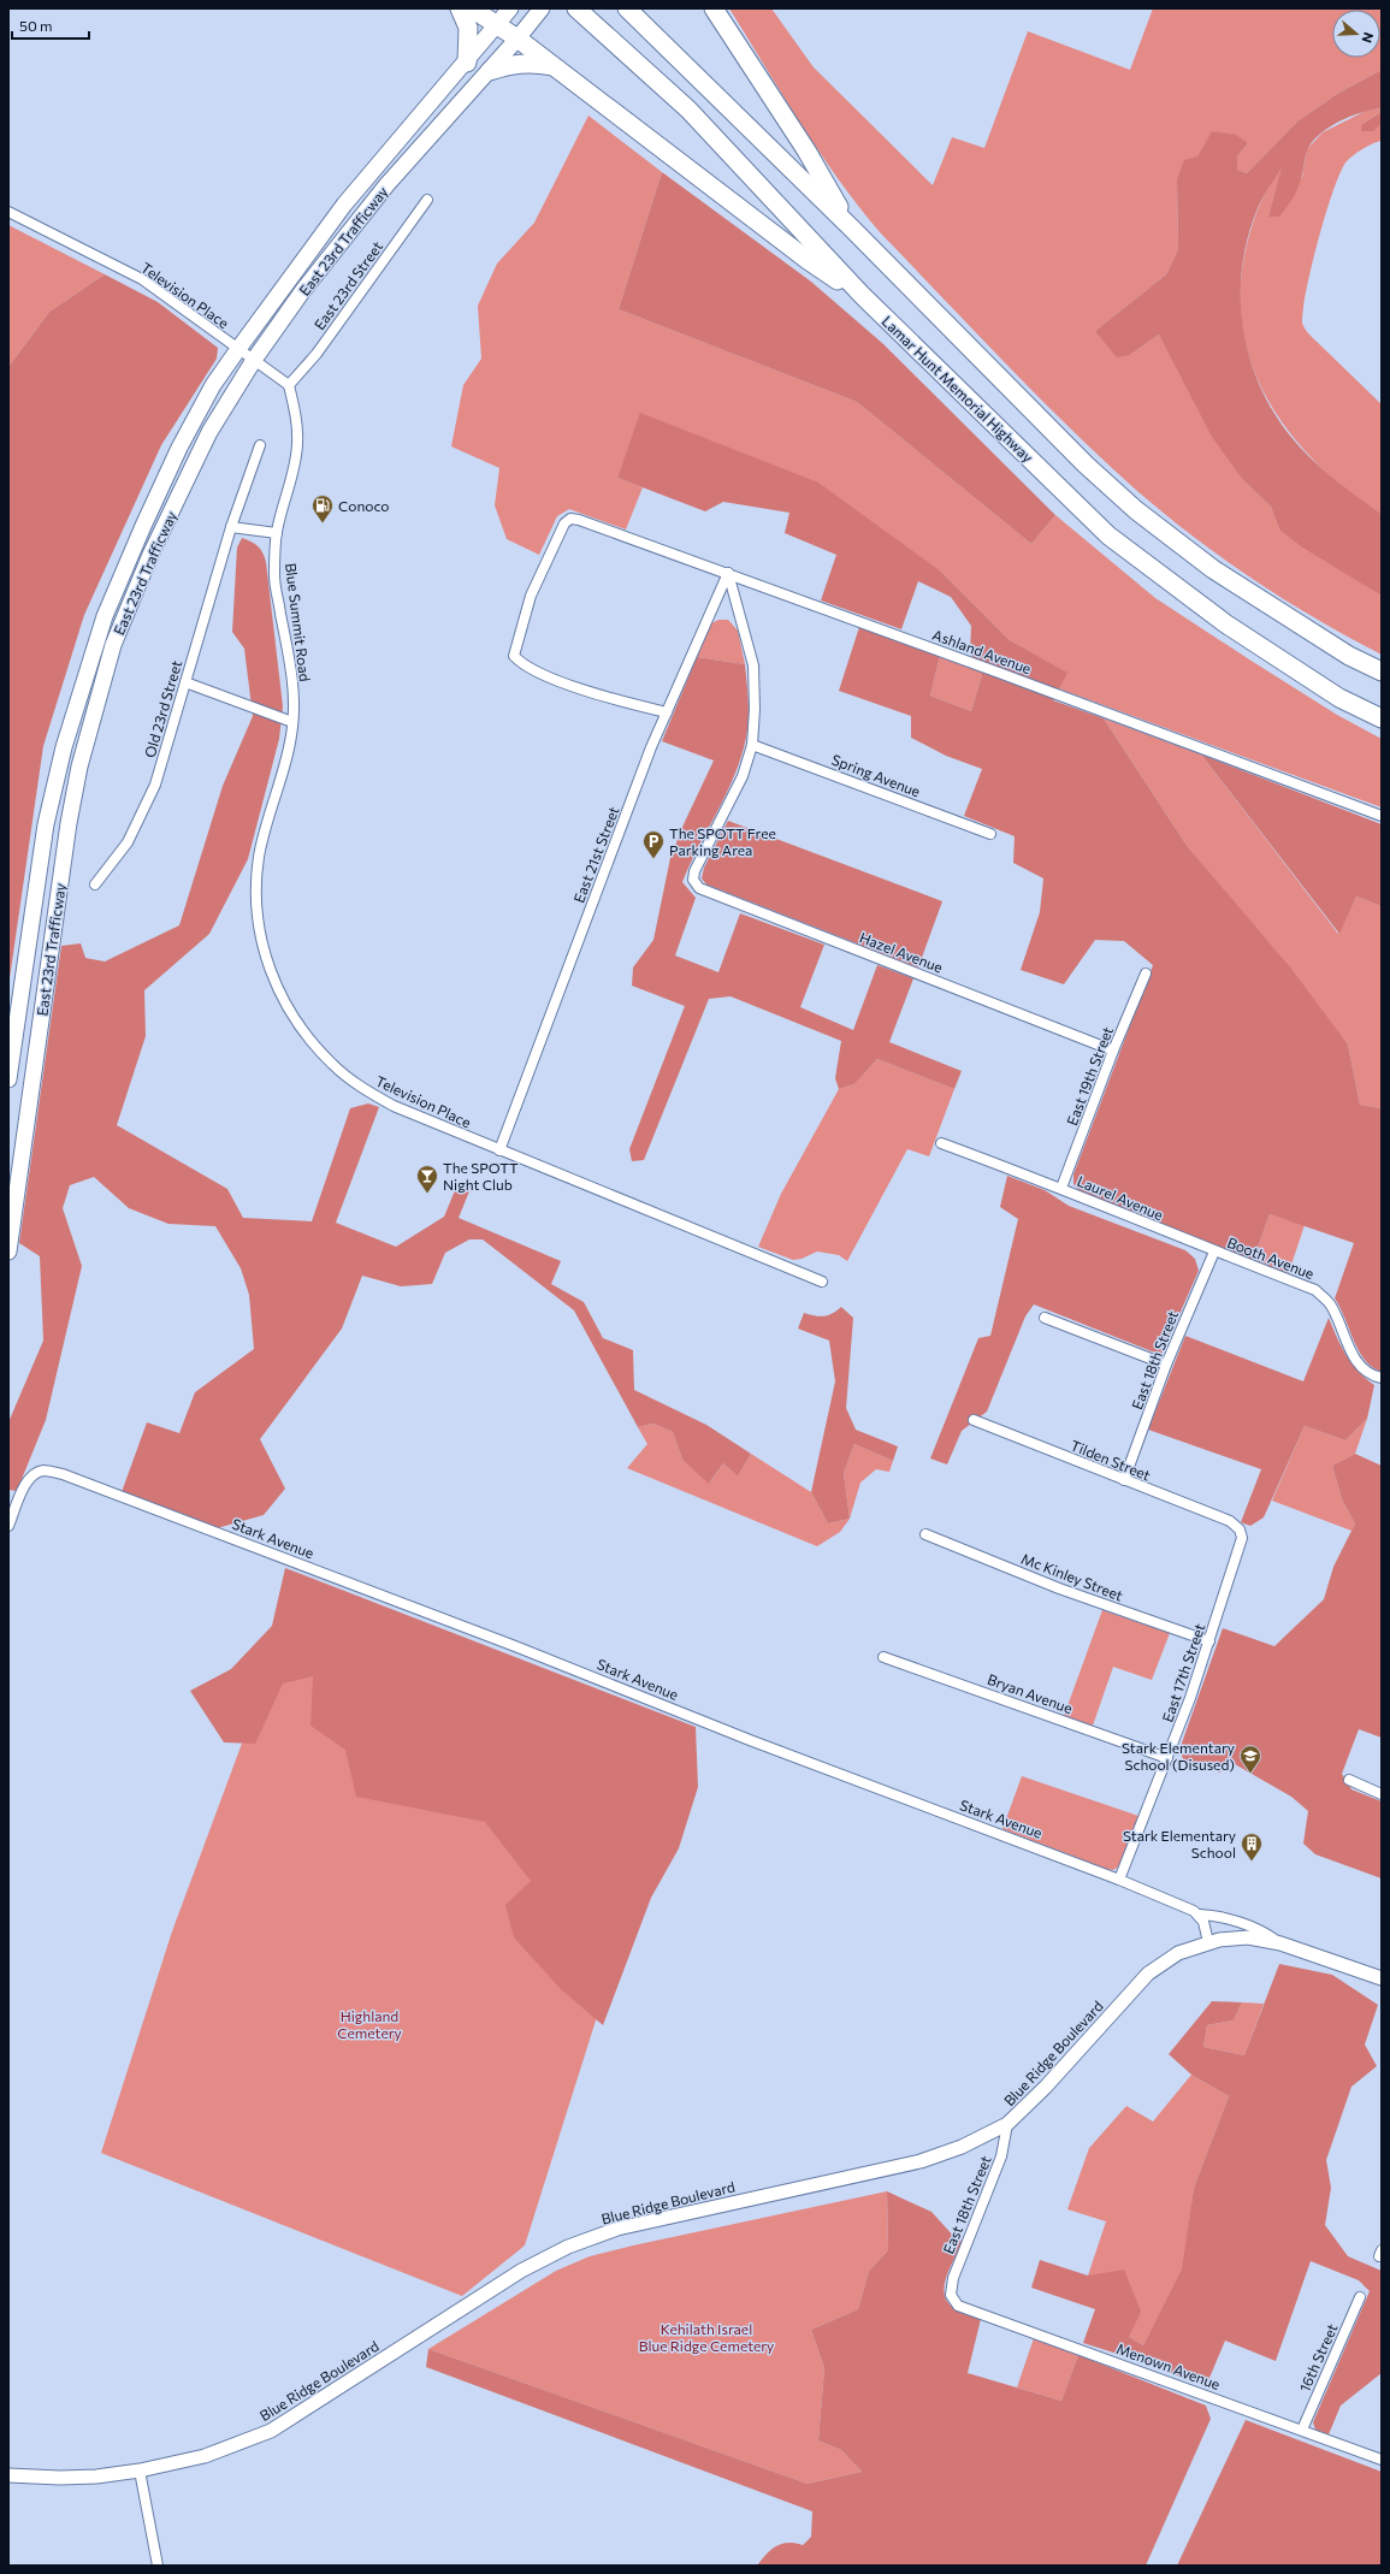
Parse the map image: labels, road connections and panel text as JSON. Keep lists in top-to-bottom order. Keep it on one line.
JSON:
{"streets":{"highway":["Lamar Hunt Memorial Highway"],"main road":["East 23rd Trafficway","Stark Avenue","Blue Ridge Boulevard"],"street":["East 23rd Street","Television Place","Blue Summit Road","Ashland Avenue","Old 23rd Street","Spring Avenue","East 21st Street","Hazel Avenue","East 19th Street","Laurel Avenue","Booth Avenue","East 18th Street","Tilden Street","Mc Kinley Street","East 17th Street","Bryan Avenue","16th Street","Menown Avenue"]},"crossings":[["East 23rd Trafficway","Television Place"],["East 23rd Street","Television Place"],["East 23rd Street","Blue Summit Road"],["Television Place","Blue Summit Road"],["Television Place","East 21st Street"],["Ashland Avenue","East 21st Street"],["Spring Avenue","Hazel Avenue"],["Hazel Avenue","East 19th Street"],["East 19th Street","Laurel Avenue"],["Laurel Avenue","Booth Avenue"],["Laurel Avenue","East 18th Street"],["Booth Avenue","East 18th Street"],["East 18th Street","Tilden Street"],["East 18th Street","Blue Ridge Boulevard"],["East 18th Street","Menown Avenue"],["Tilden Street","East 17th Street"],["Stark Avenue","East 17th Street"],["Stark Avenue","Blue Ridge Boulevard"],["Mc Kinley Street","East 17th Street"],["East 17th Street","Bryan Avenue"],["16th Street","Menown Avenue"]],"parks":["Highland Cemetery","Kehilath Israel Blue Ridge Cemetery"],"places":{"fuel station":["Conoco"],"parking":["The SPOTT Free Parking Area"],"bar":["The SPOTT Night Club"],"school or university":["Stark Elementary School (Disused)"],"building":["Stark Elementary School"]},"scale_bar":"50 m","north":"right"}
